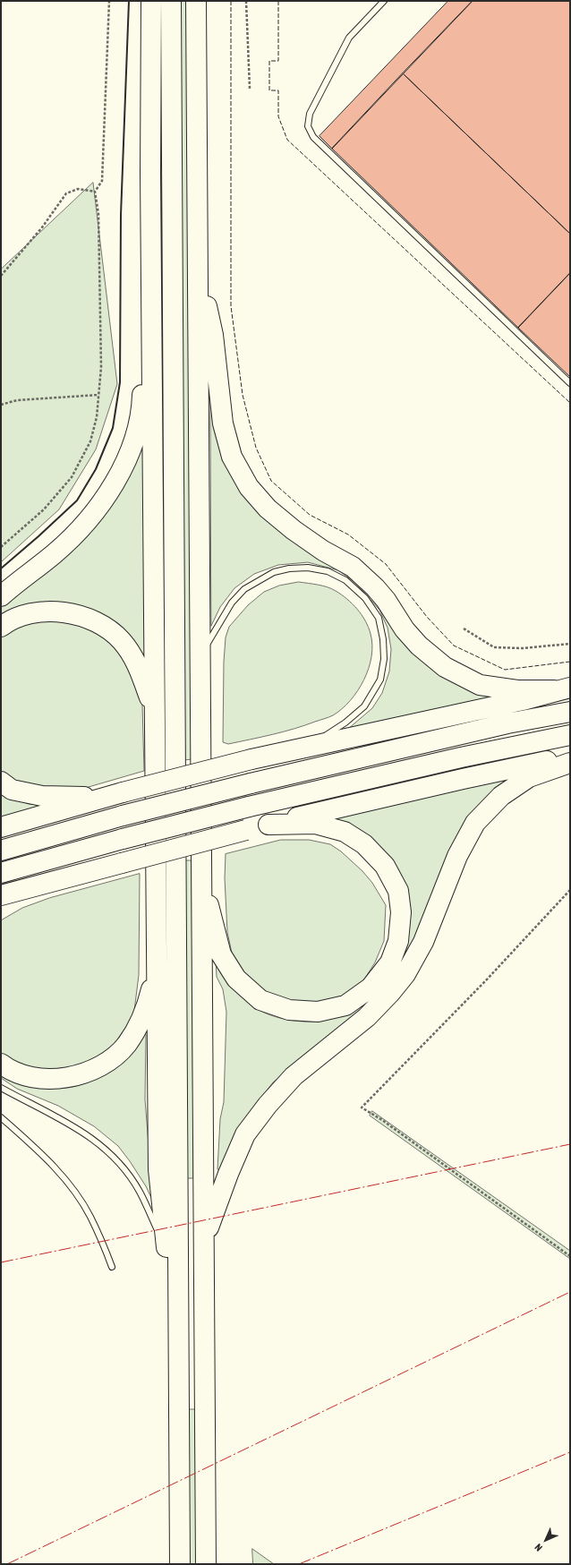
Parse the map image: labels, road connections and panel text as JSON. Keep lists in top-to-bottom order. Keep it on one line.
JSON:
{"north":"bottom left"}
